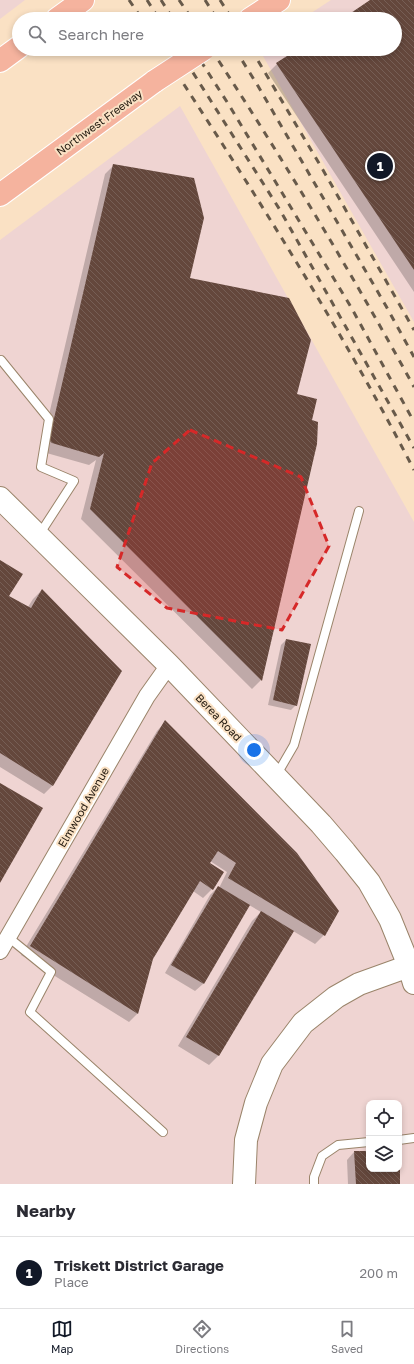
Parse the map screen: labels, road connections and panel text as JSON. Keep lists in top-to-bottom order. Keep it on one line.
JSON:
{"streets":{"highway":["Northwest Freeway"],"main road":["Berea Road"],"street":["Elmwood Avenue"]},"crossings":[["Berea Road","Elmwood Avenue"]],"page":{"search":"Search here","pins":"1","heading":"Nearby","list":[{"mark":"1","name":"Triskett District Garage","note":"Place","value":"200 m"}],"nav":["Map","Directions","Saved"]}}
